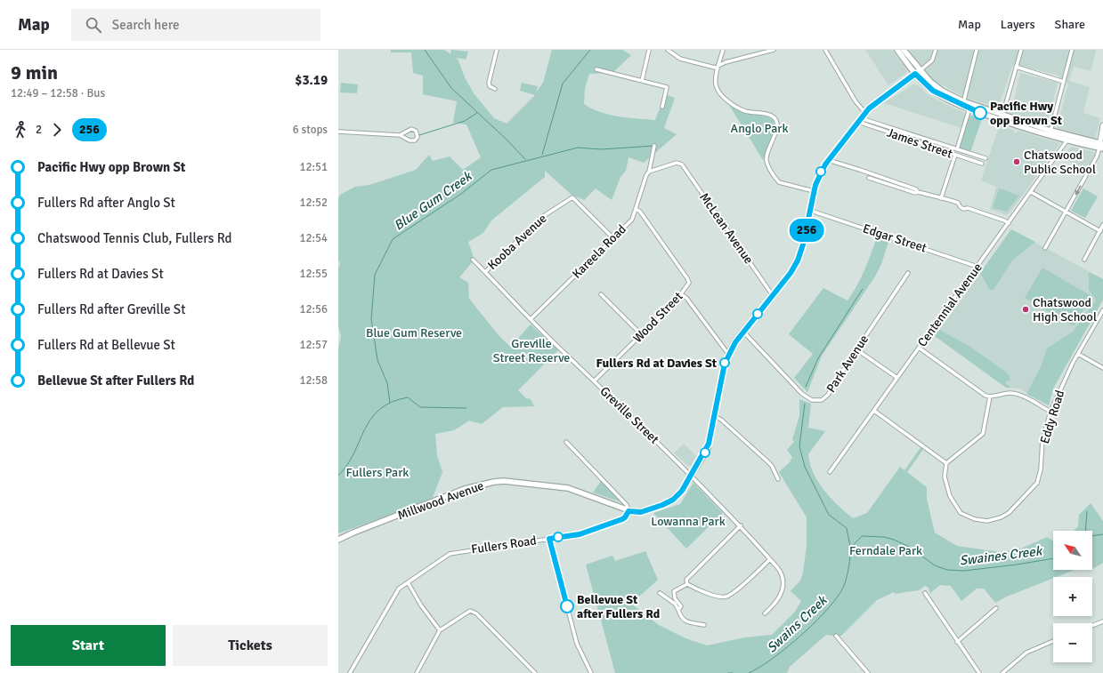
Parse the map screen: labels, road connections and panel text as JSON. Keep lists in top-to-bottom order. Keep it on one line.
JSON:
{"streets":{"main road":["Millwood Avenue"],"street":["James Street","McLean Avenue","Edgar Street","Kooba Avenue","Kareela Road","Centennial Avenue","Wood Street","Park Avenue","Greville Street","Eddy Road","Fullers Road"]},"crossings":[["McLean Avenue","Kareela Road"],["Edgar Street","Centennial Avenue"],["Kooba Avenue","Kareela Road"],["Kooba Avenue","Greville Street"],["Kareela Road","Wood Street"],["Kareela Road","Greville Street"],["Wood Street","Greville Street"],["Millwood Avenue","Fullers Road"]],"water":["Blue Gum Creek","Swaines Creek","Swains Creek"],"parks":["Anglo Park","Blue Gum Reserve","Greville Street Reserve","Fullers Park","Lowanna Park","Ferndale Park"],"places":["Pacific Hwy opp Brown St","Chatswood Public School","Chatswood High School","Fullers Rd at Davies St","Bellevue St after Fullers Rd"],"lines":["bus line 256"],"north":"top left","page":{"header":"Map","search":"Search here","nav":["Map","Layers","Share"],"heading":["9 min","12:49 – 12:58 · Bus","$3.19"],"on_map":"256","legs":["2","256","6 stops"],"list":[{"name":"Pacific Hwy opp Brown St","value":"12:51"},{"name":"Fullers Rd after Anglo St","value":"12:52"},{"name":"Chatswood Tennis Club, Fullers Rd","value":"12:54"},{"name":"Fullers Rd at Davies St","value":"12:55"},{"name":"Fullers Rd after Greville St","value":"12:56"},{"name":"Fullers Rd at Bellevue St","value":"12:57"},{"name":"Bellevue St after Fullers Rd","value":"12:58"}],"map_buttons":["+","−"],"buttons":["Start","Tickets"]}}
